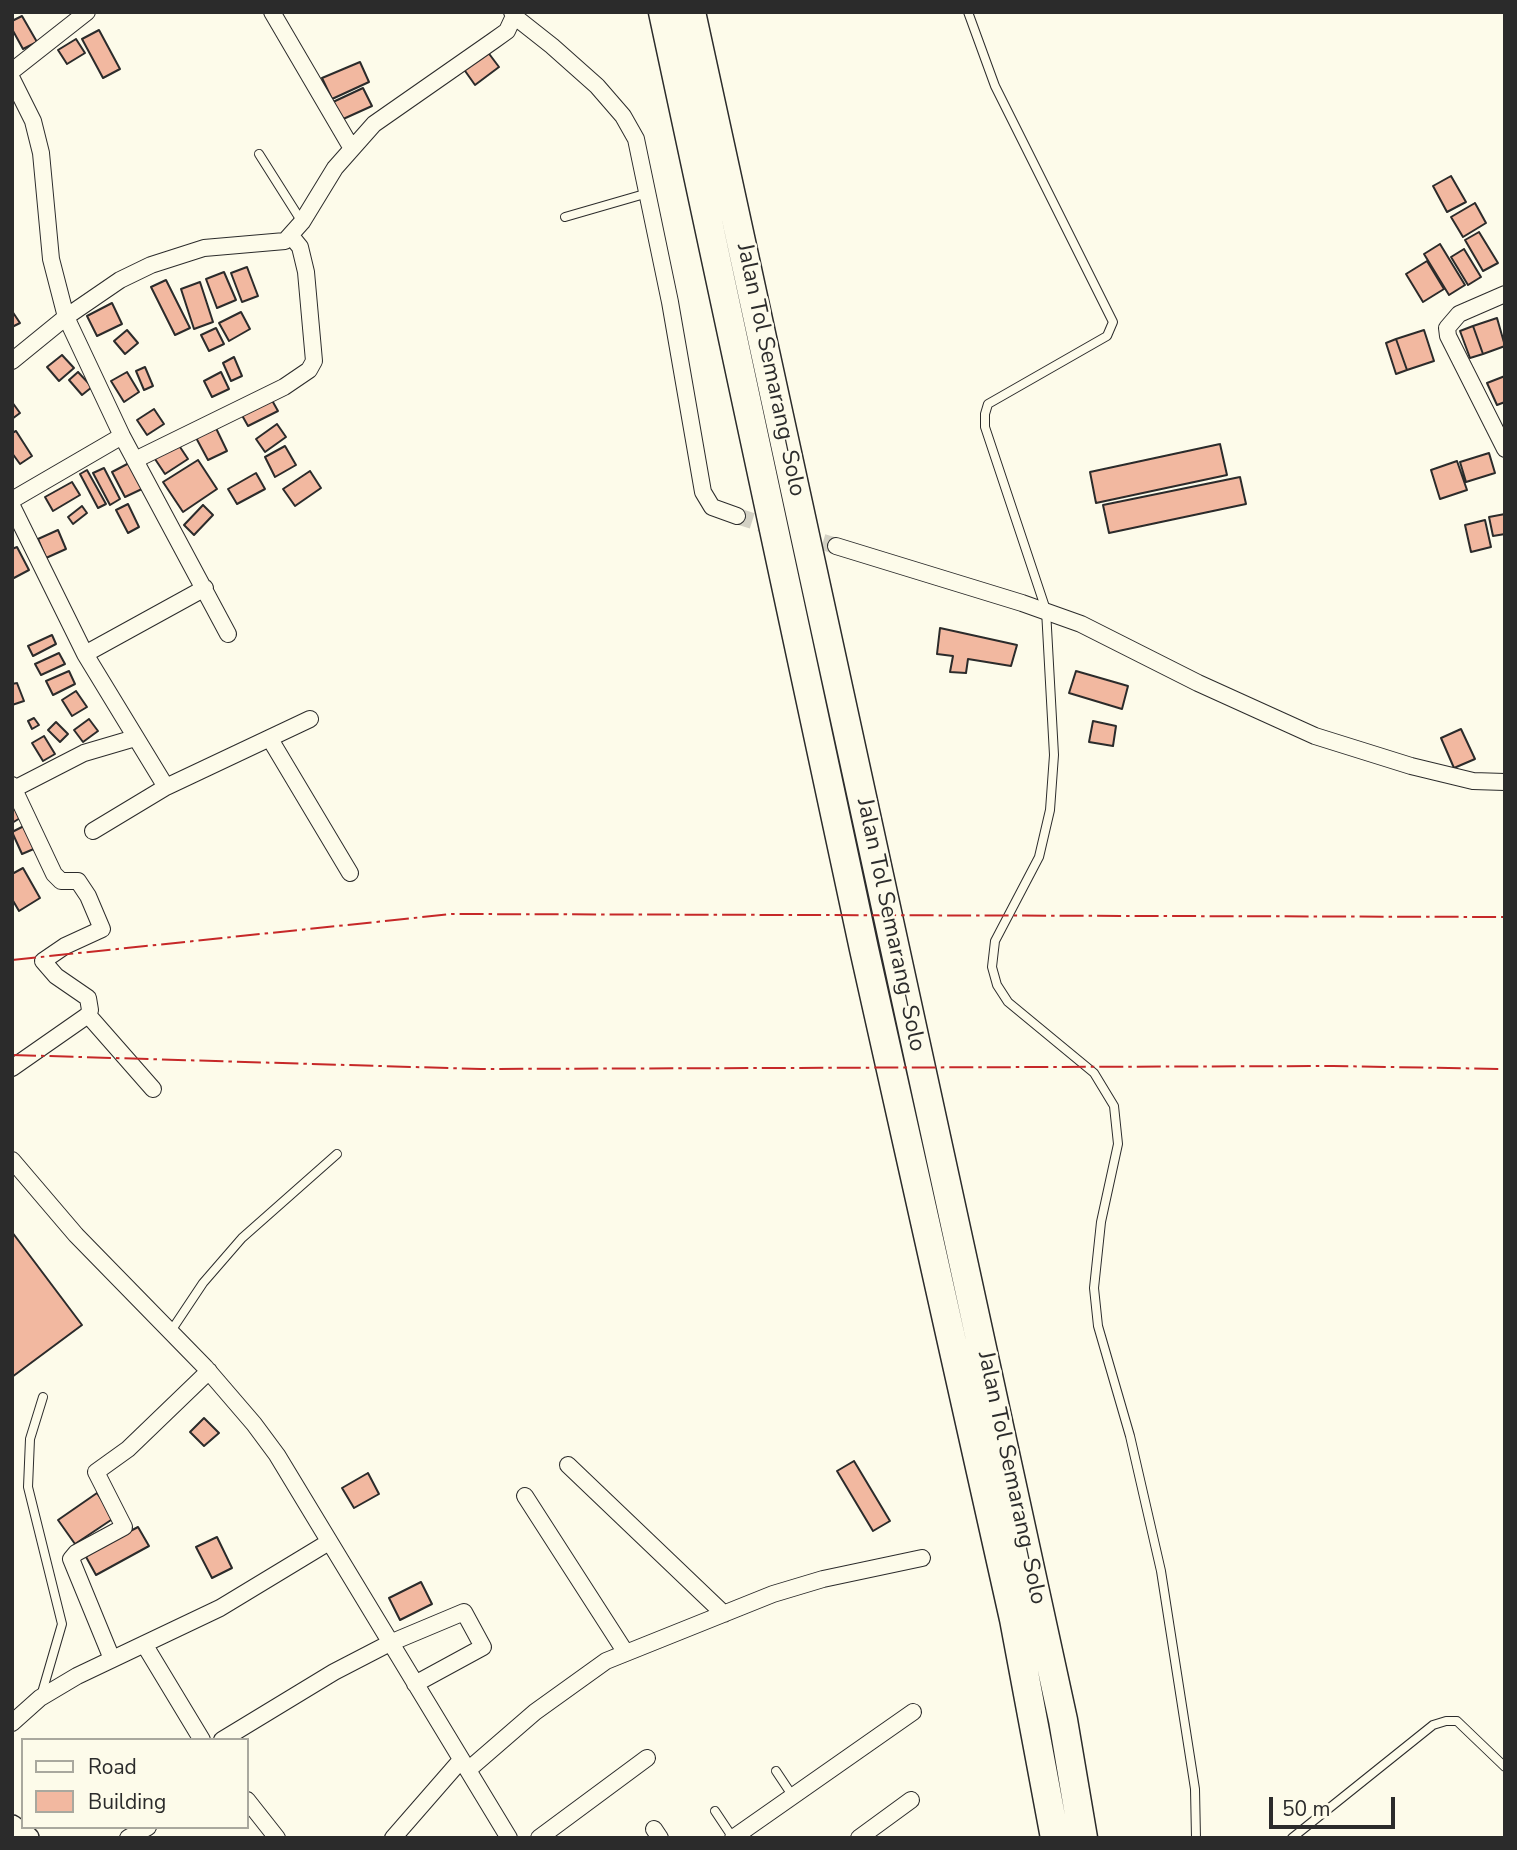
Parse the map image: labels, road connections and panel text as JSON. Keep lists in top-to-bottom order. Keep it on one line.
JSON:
{"streets":{"highway":["Jalan Tol Semarang–Solo"]},"legend":["Road","Building"],"scale_bar":"50 m"}
